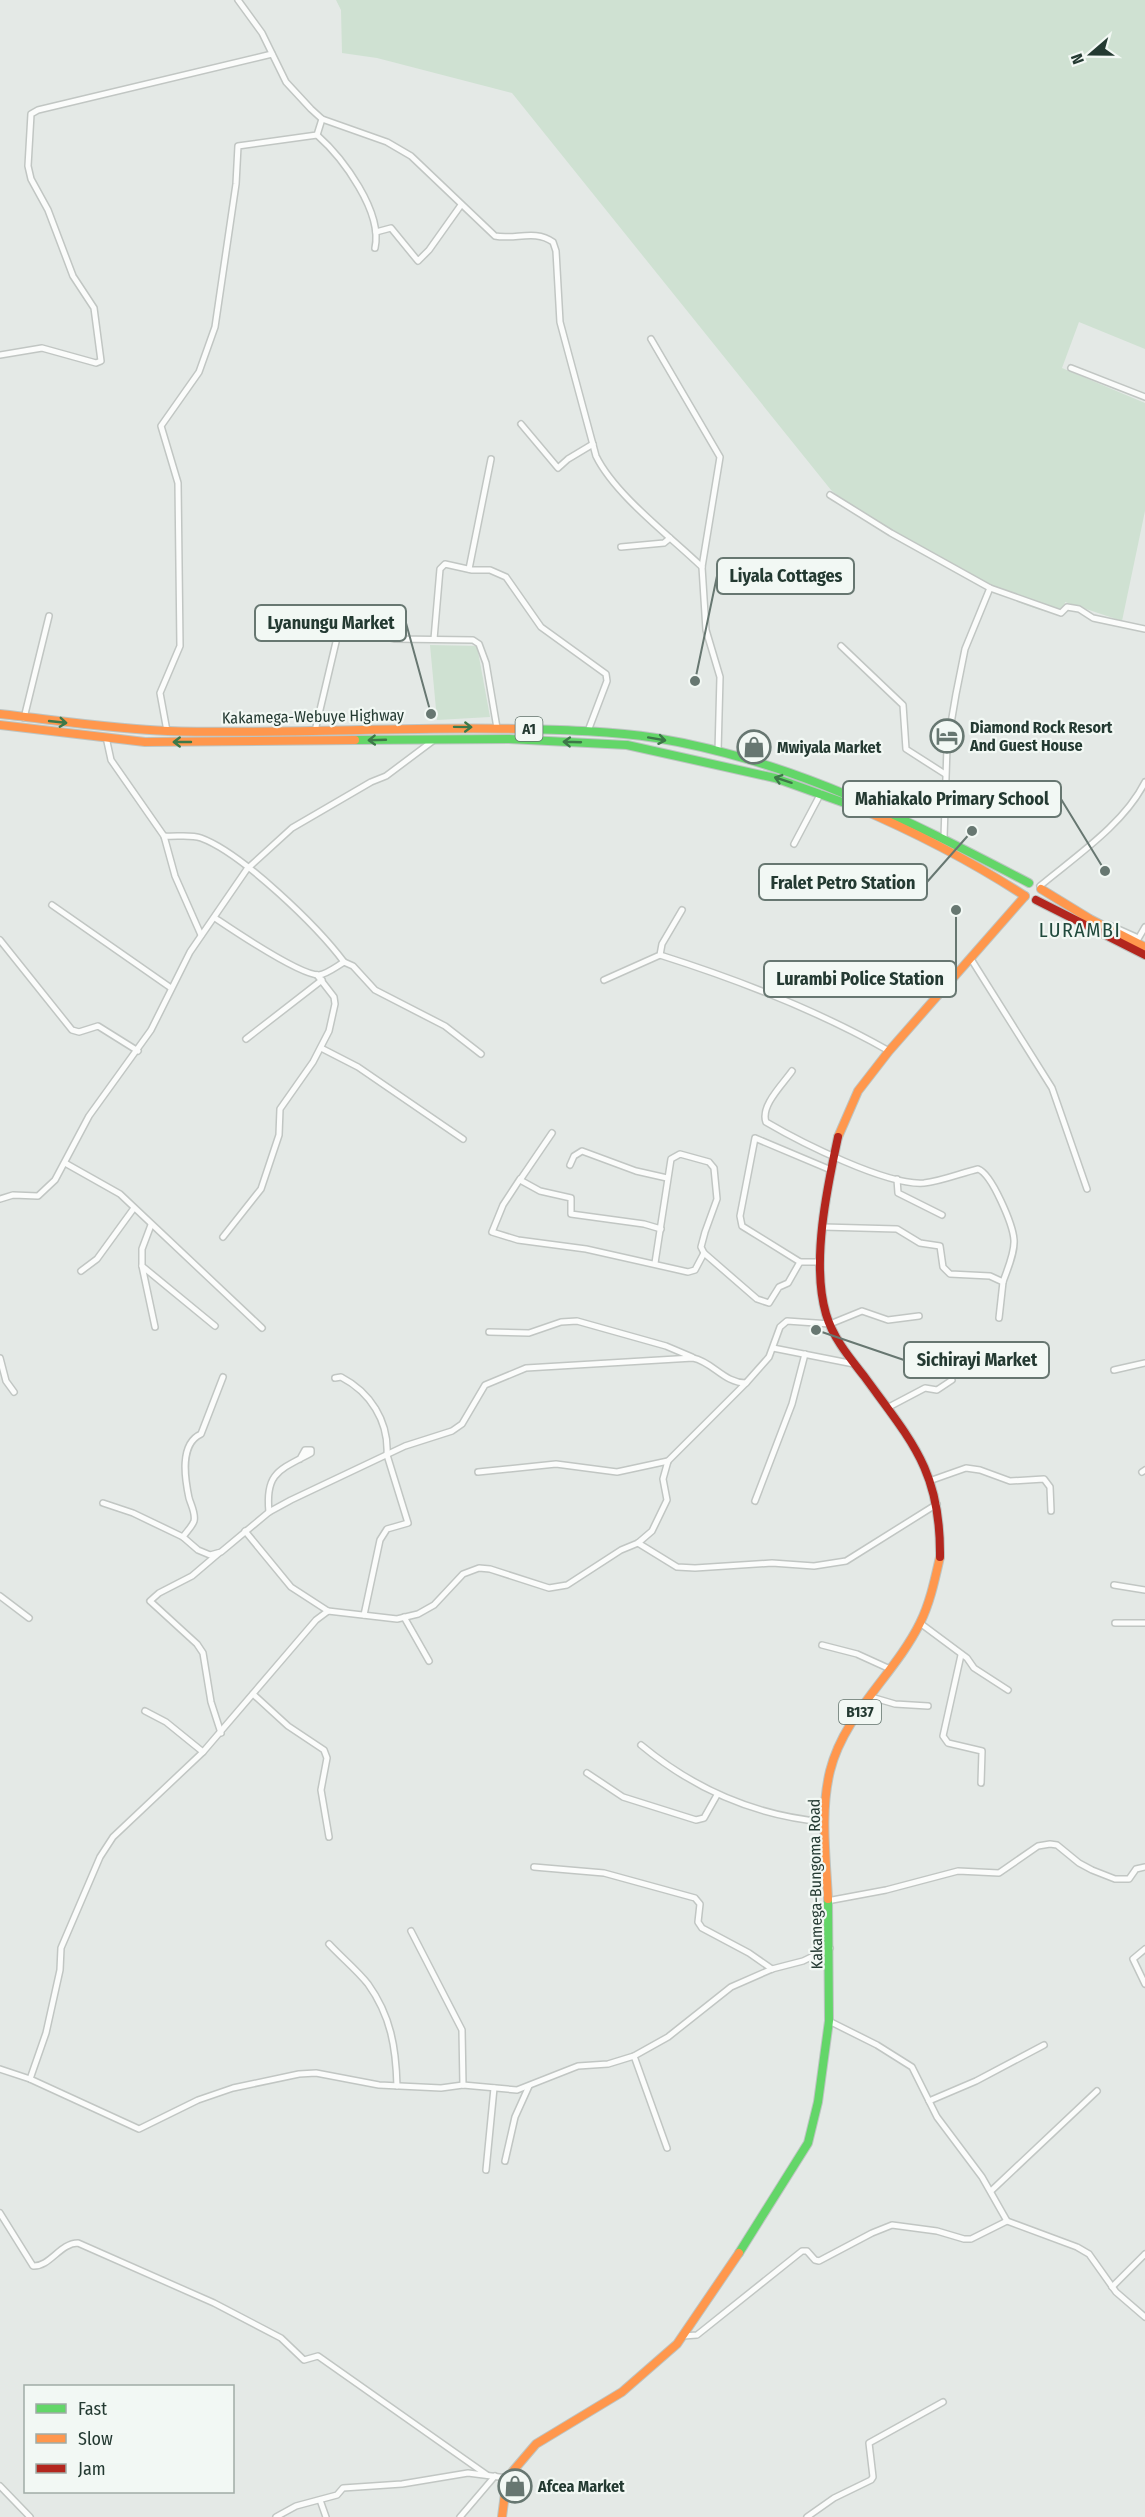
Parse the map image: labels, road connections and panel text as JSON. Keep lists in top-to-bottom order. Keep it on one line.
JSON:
{"streets":{"main road":["Kakamega-Webuye Highway","A1","B137","Kakamega-Bungoma Road"]},"crossings":[["Kakamega-Webuye Highway","A1"],["Kakamega-Webuye Highway","Kakamega-Bungoma Road"],["A1","Kakamega-Bungoma Road"]],"districts":["LURAMBI"],"places":{"other":["Liyala Cottages","Lyanungu Market","Fralet Petro Station","Mahiakalo Primary School","Lurambi Police Station","Sichirayi Market"],"hotel":["Diamond Rock Resort And Guest House"],"shop":["Mwiyala Market","Afcea Market"]},"legend":["Fast","Slow","Jam"],"north":"left"}
